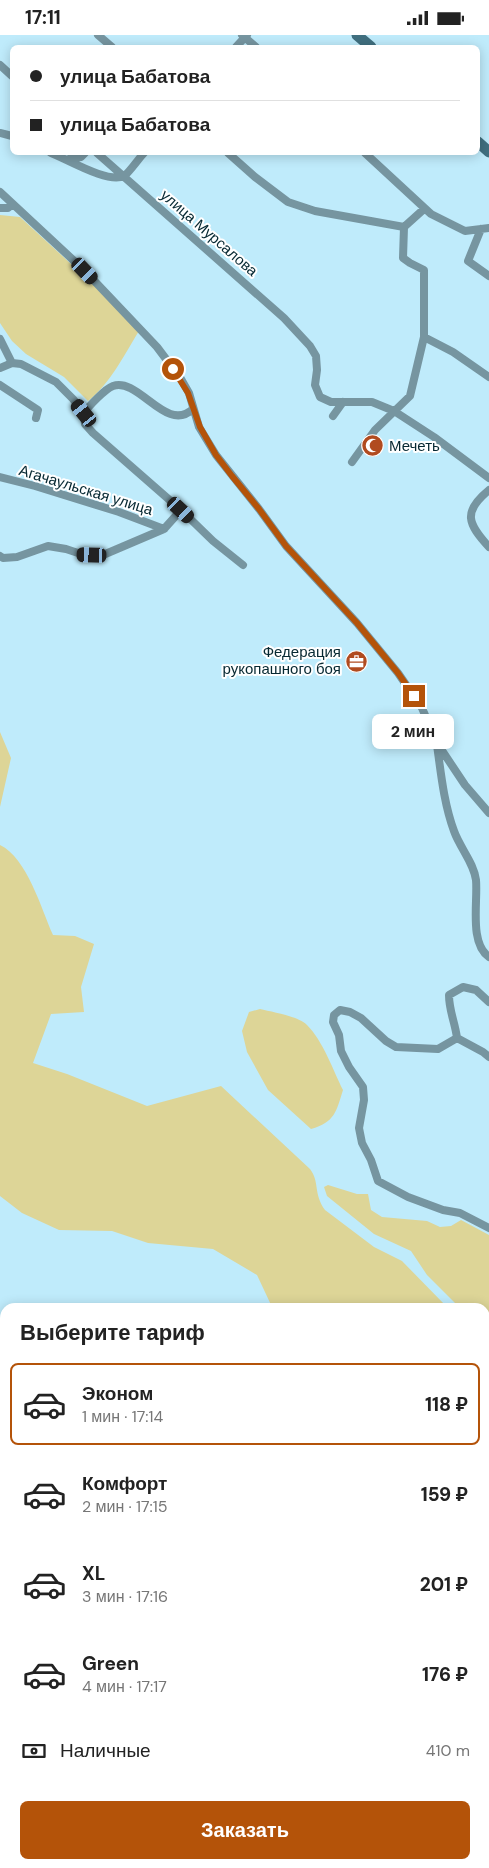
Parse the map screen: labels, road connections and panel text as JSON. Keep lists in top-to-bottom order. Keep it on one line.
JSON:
{"streets":{"street":["улица Мурсалова","Агачаульская улица"]},"places":{"mosque":["Мечеть"],"office":["Федерация рукопашного боя"]},"page":{"status":"17:11","banner":["улица Бабатова","улица Бабатова"],"bubble":"2 мин","heading":"Выберите тариф","list":[{"name":"Эконом","note":"1 мин · 17:14","value":"118 ₽"},{"name":"Комфорт","note":"2 мин · 17:15","value":"159 ₽"},{"name":"XL","note":"3 мин · 17:16","value":"201 ₽"},{"name":"Green","note":"4 мин · 17:17","value":"176 ₽"}],"pay":["Наличные","410 m"],"buttons":"Заказать"}}
